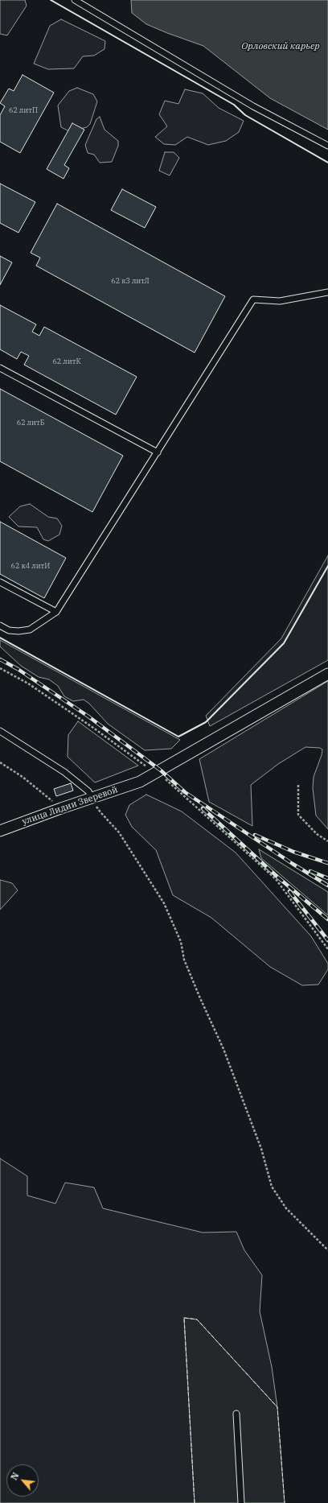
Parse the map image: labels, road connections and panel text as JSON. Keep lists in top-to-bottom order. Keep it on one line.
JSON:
{"streets":{"street":["улица Лидии Зверевой"]},"water":["Орловский карьер"],"house_numbers":["62 литП","62 к3 литЛ","62 литК","62 литБ","62 к4 литИ"],"north":"top left"}
